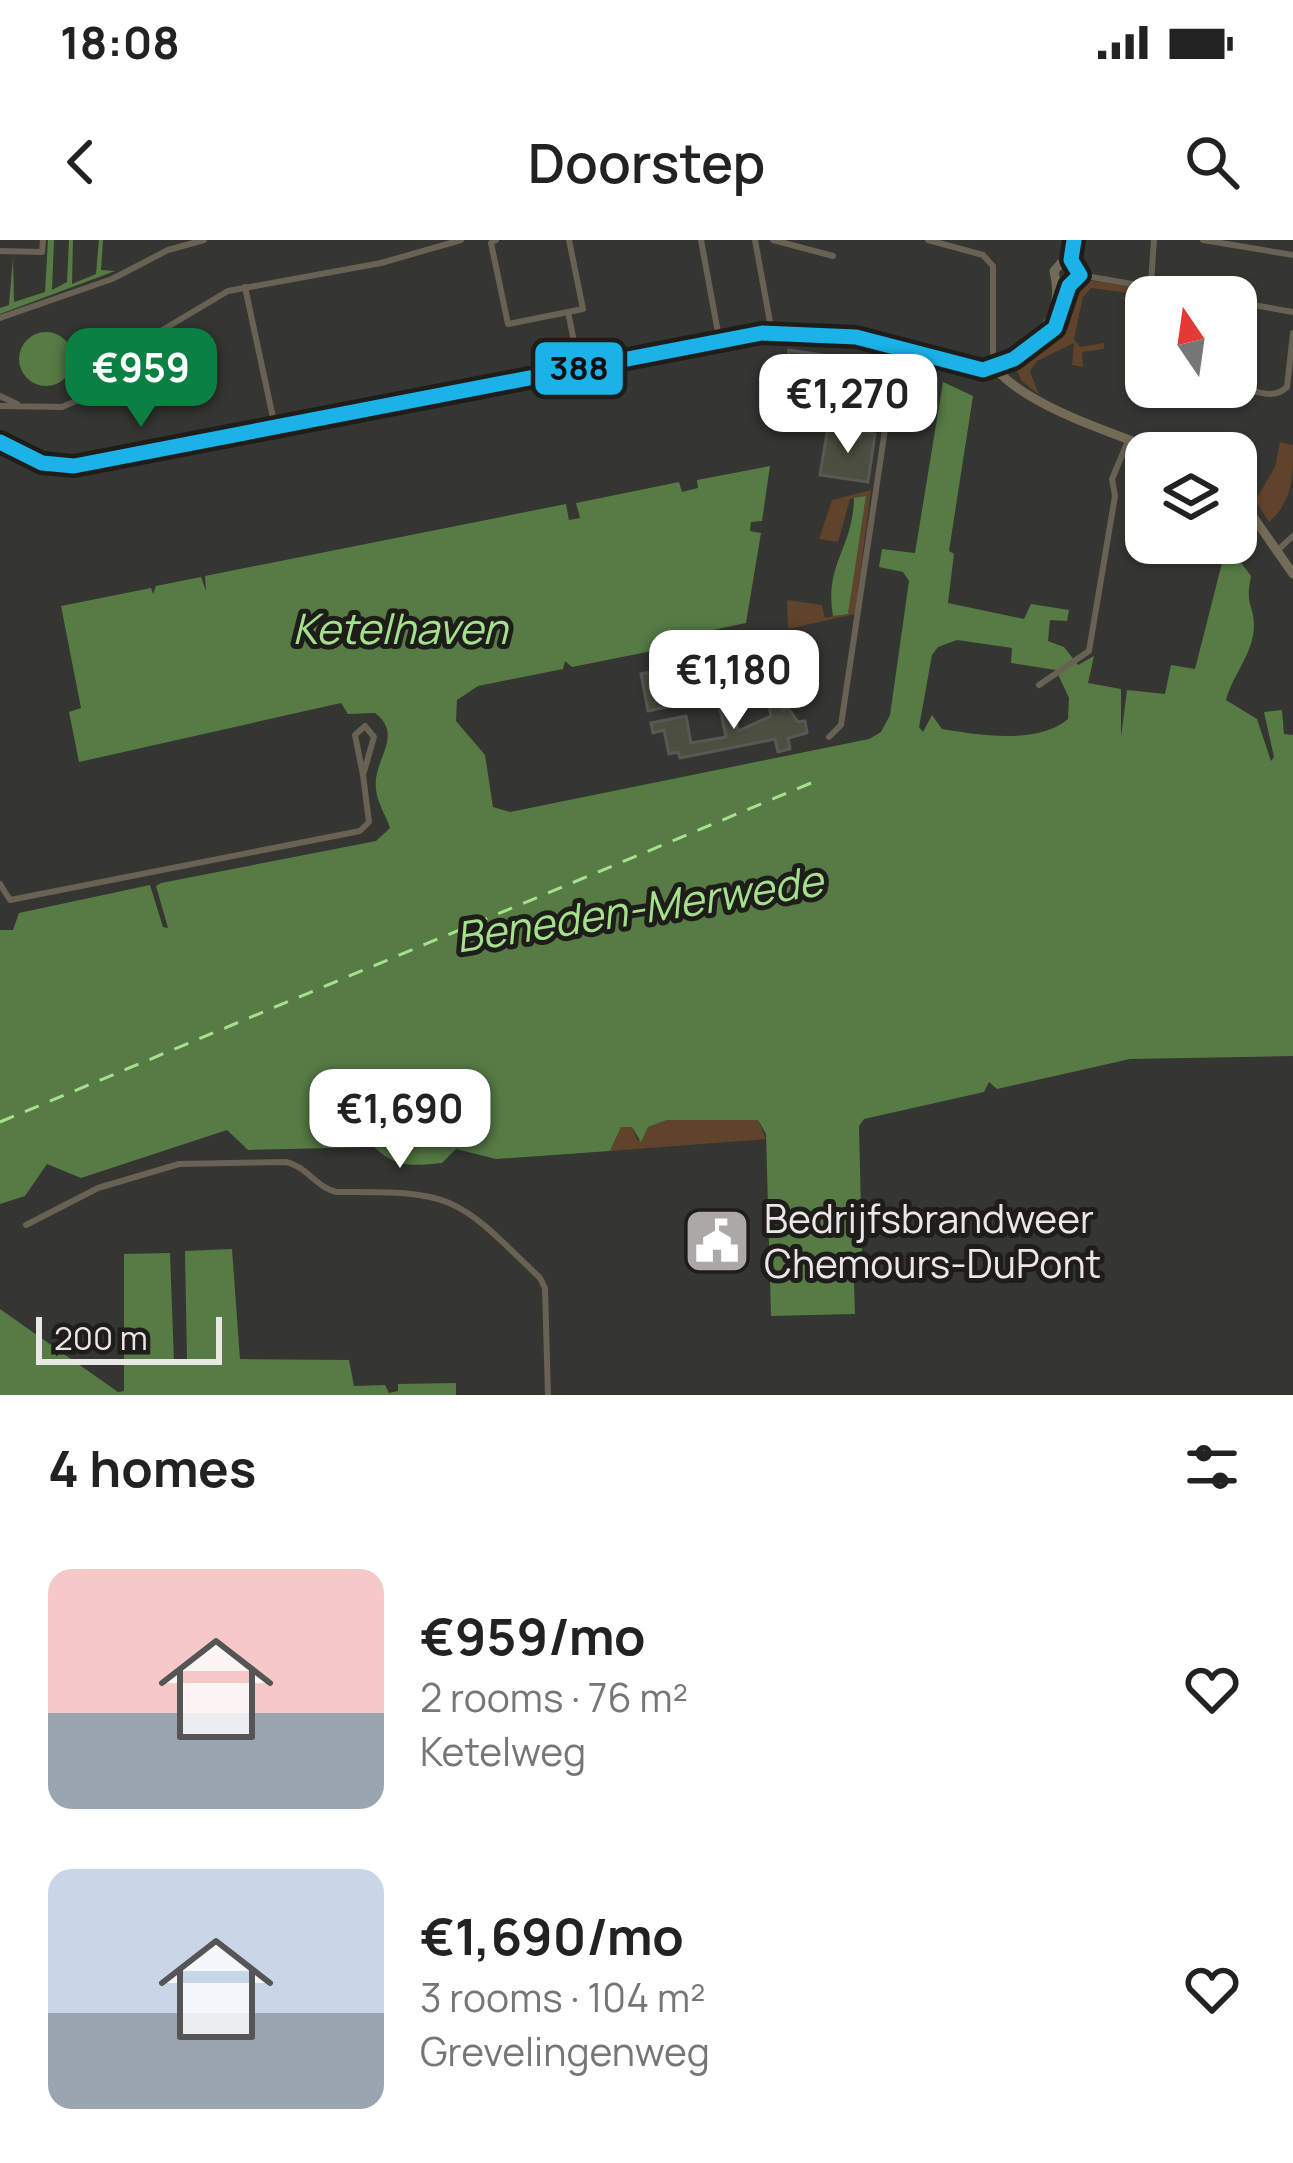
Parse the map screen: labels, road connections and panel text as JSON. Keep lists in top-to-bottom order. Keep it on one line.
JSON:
{"water":["Ketelhaven","Beneden-Merwede"],"places":{"public building":["Bedrijfsbrandweer Chemours-DuPont"]},"lines":["transit line 388"],"scale_bar":"200 m","north":"top","page":{"status":"18:08","header":"Doorstep","price":["€959","€1,270","€1,180","€1,690"],"scale":"200 m","heading":"4 homes","list":[{"name":"€959/mo","note":"2 rooms · 76 m² · Ketelweg"},{"name":"€1,690/mo","note":"3 rooms · 104 m² · Grevelingenweg"}]}}
